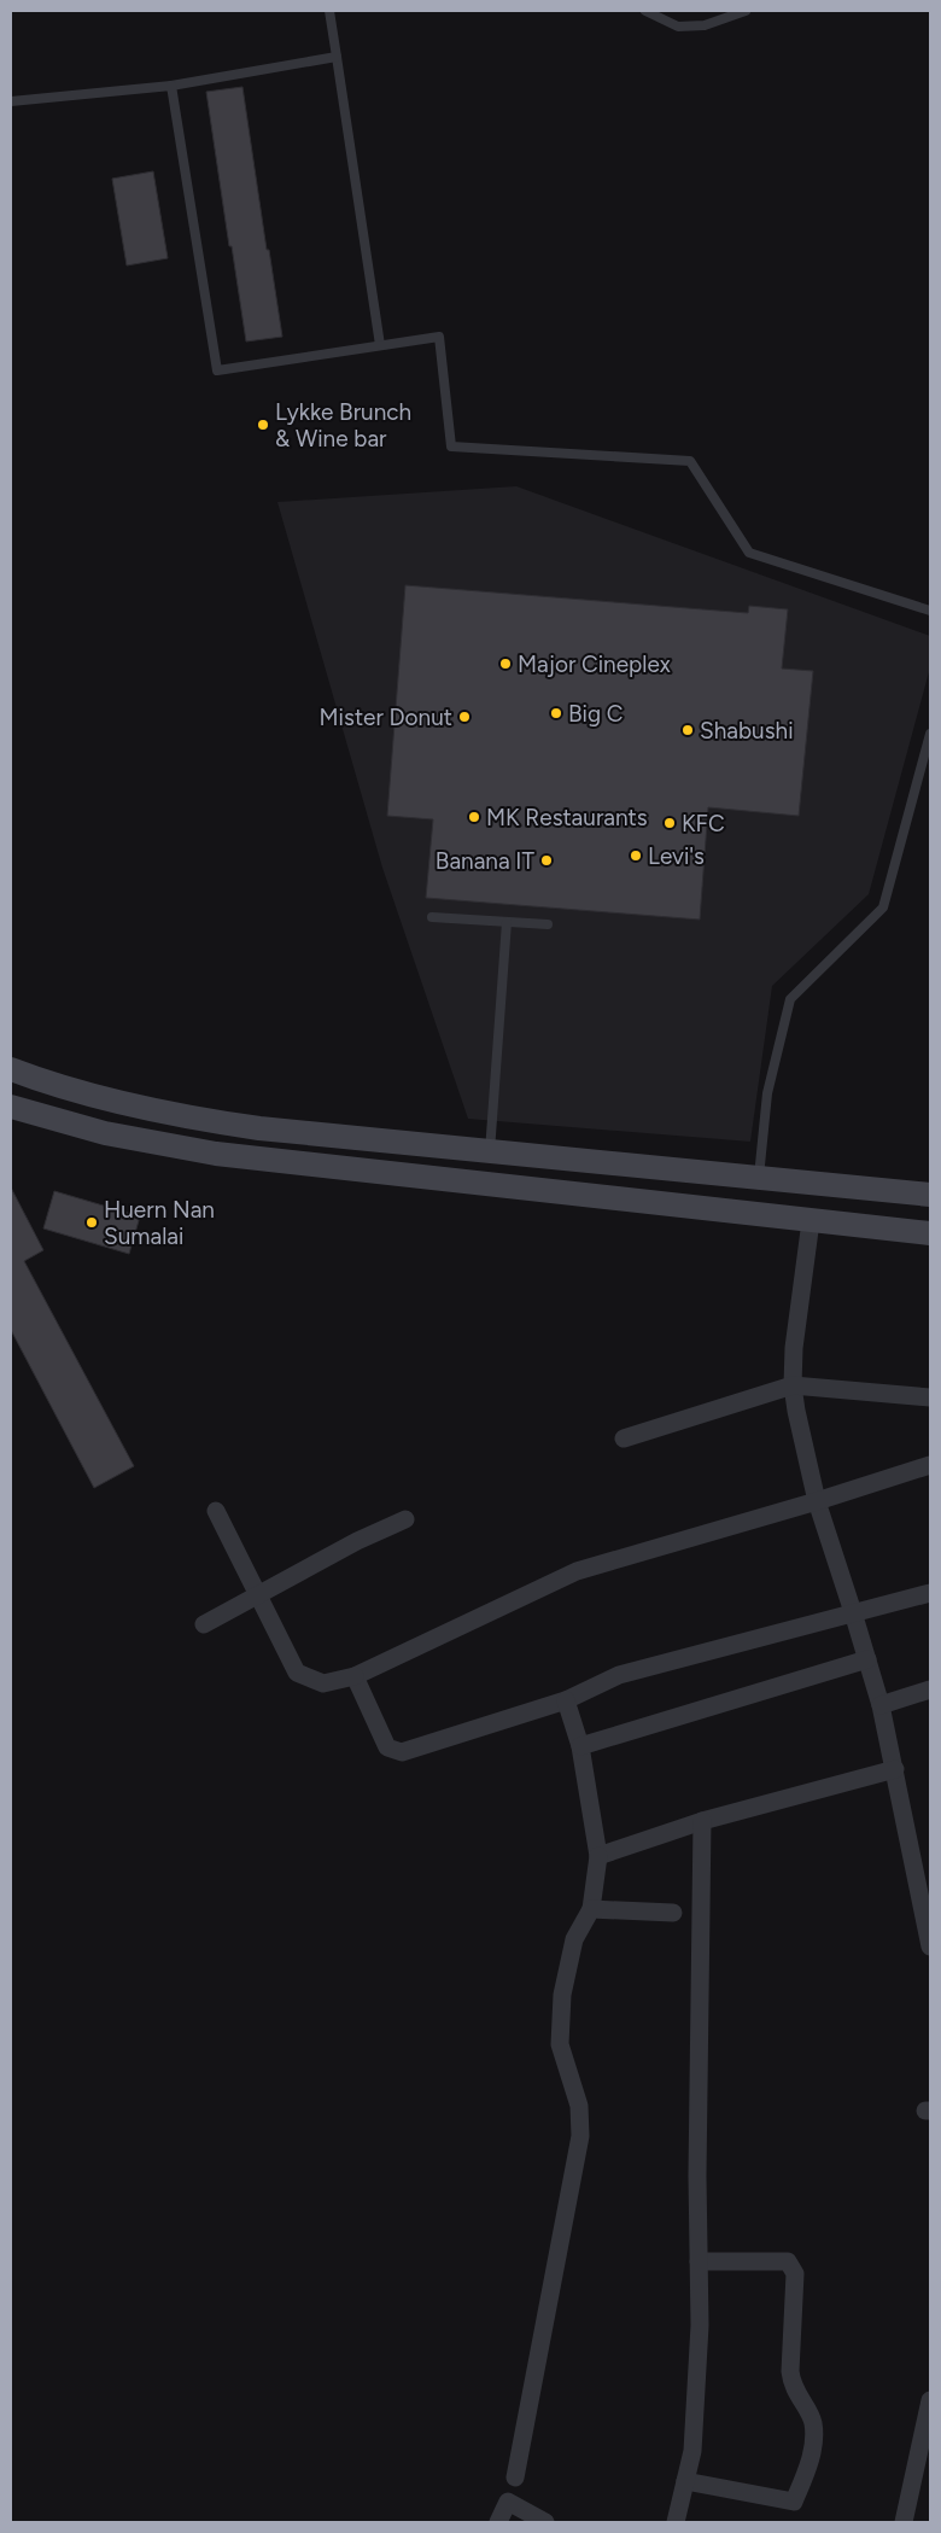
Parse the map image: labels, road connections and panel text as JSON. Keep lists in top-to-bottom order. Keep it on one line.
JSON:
{"places":["Lykke Brunch & Wine bar","Major Cineplex","Big C","Mister Donut","Shabushi","MK Restaurants","KFC","Levi's","Banana IT","Huern Nan Sumalai"]}
